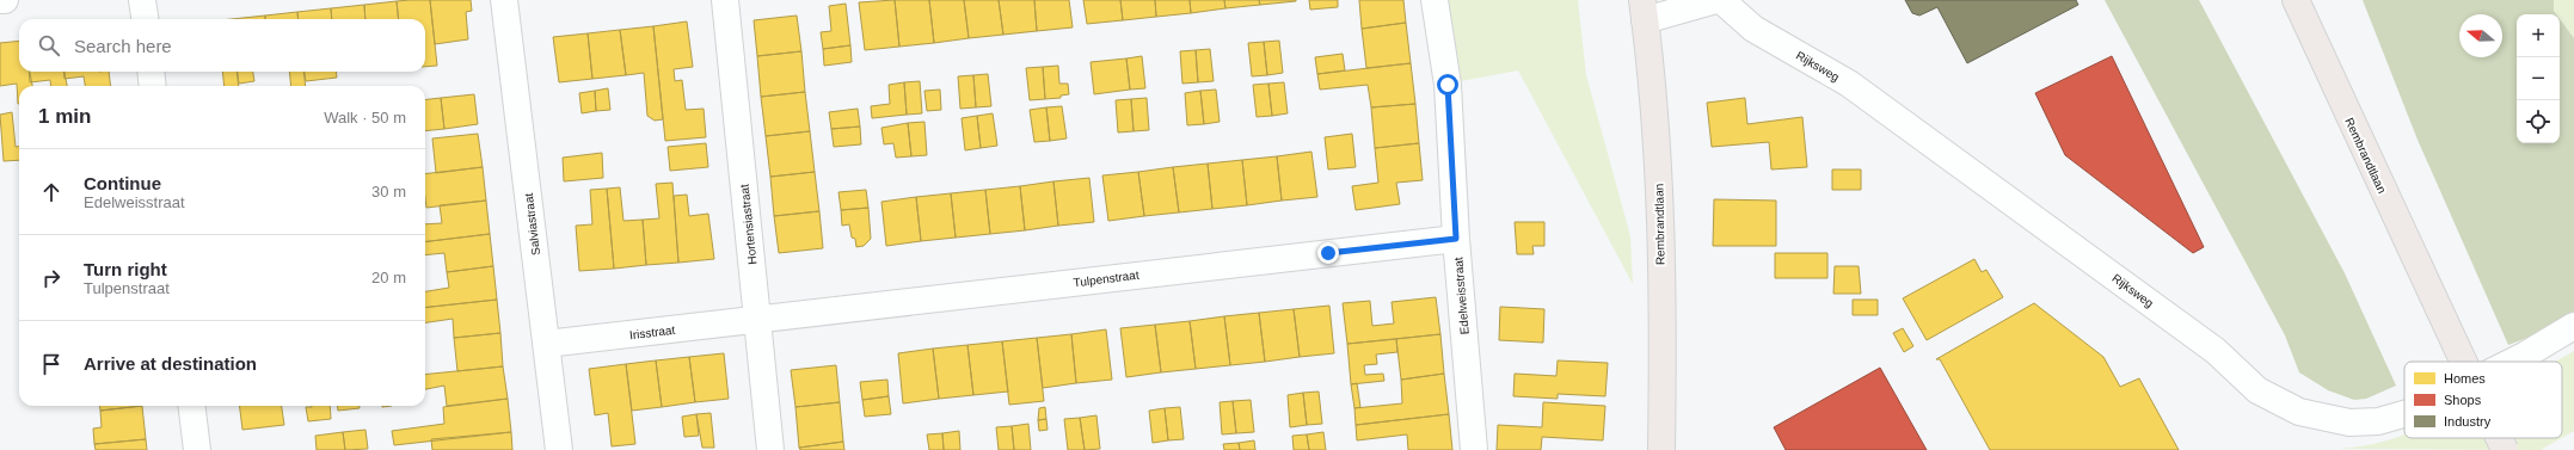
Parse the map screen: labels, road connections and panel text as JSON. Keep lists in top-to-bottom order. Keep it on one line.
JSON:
{"streets":{"main road":["Rembrandtlaan"],"street":["Rijksweg","Salviastraat","Hortensiastraat","Tulpenstraat","Edelweisstraat","Irisstraat"]},"crossings":[["Salviastraat","Irisstraat"],["Hortensiastraat","Tulpenstraat"],["Hortensiastraat","Irisstraat"],["Tulpenstraat","Edelweisstraat"],["Tulpenstraat","Irisstraat"]],"legend":["Homes","Shops","Industry"],"north":"left","page":{"map_buttons":["+","−"],"search":"Search here","heading":["1 min","Walk · 50 m"],"list":[["Continue","Edelweisstraat","30 m"],["Turn right","Tulpenstraat","20 m"],"Arrive at destination"]}}
